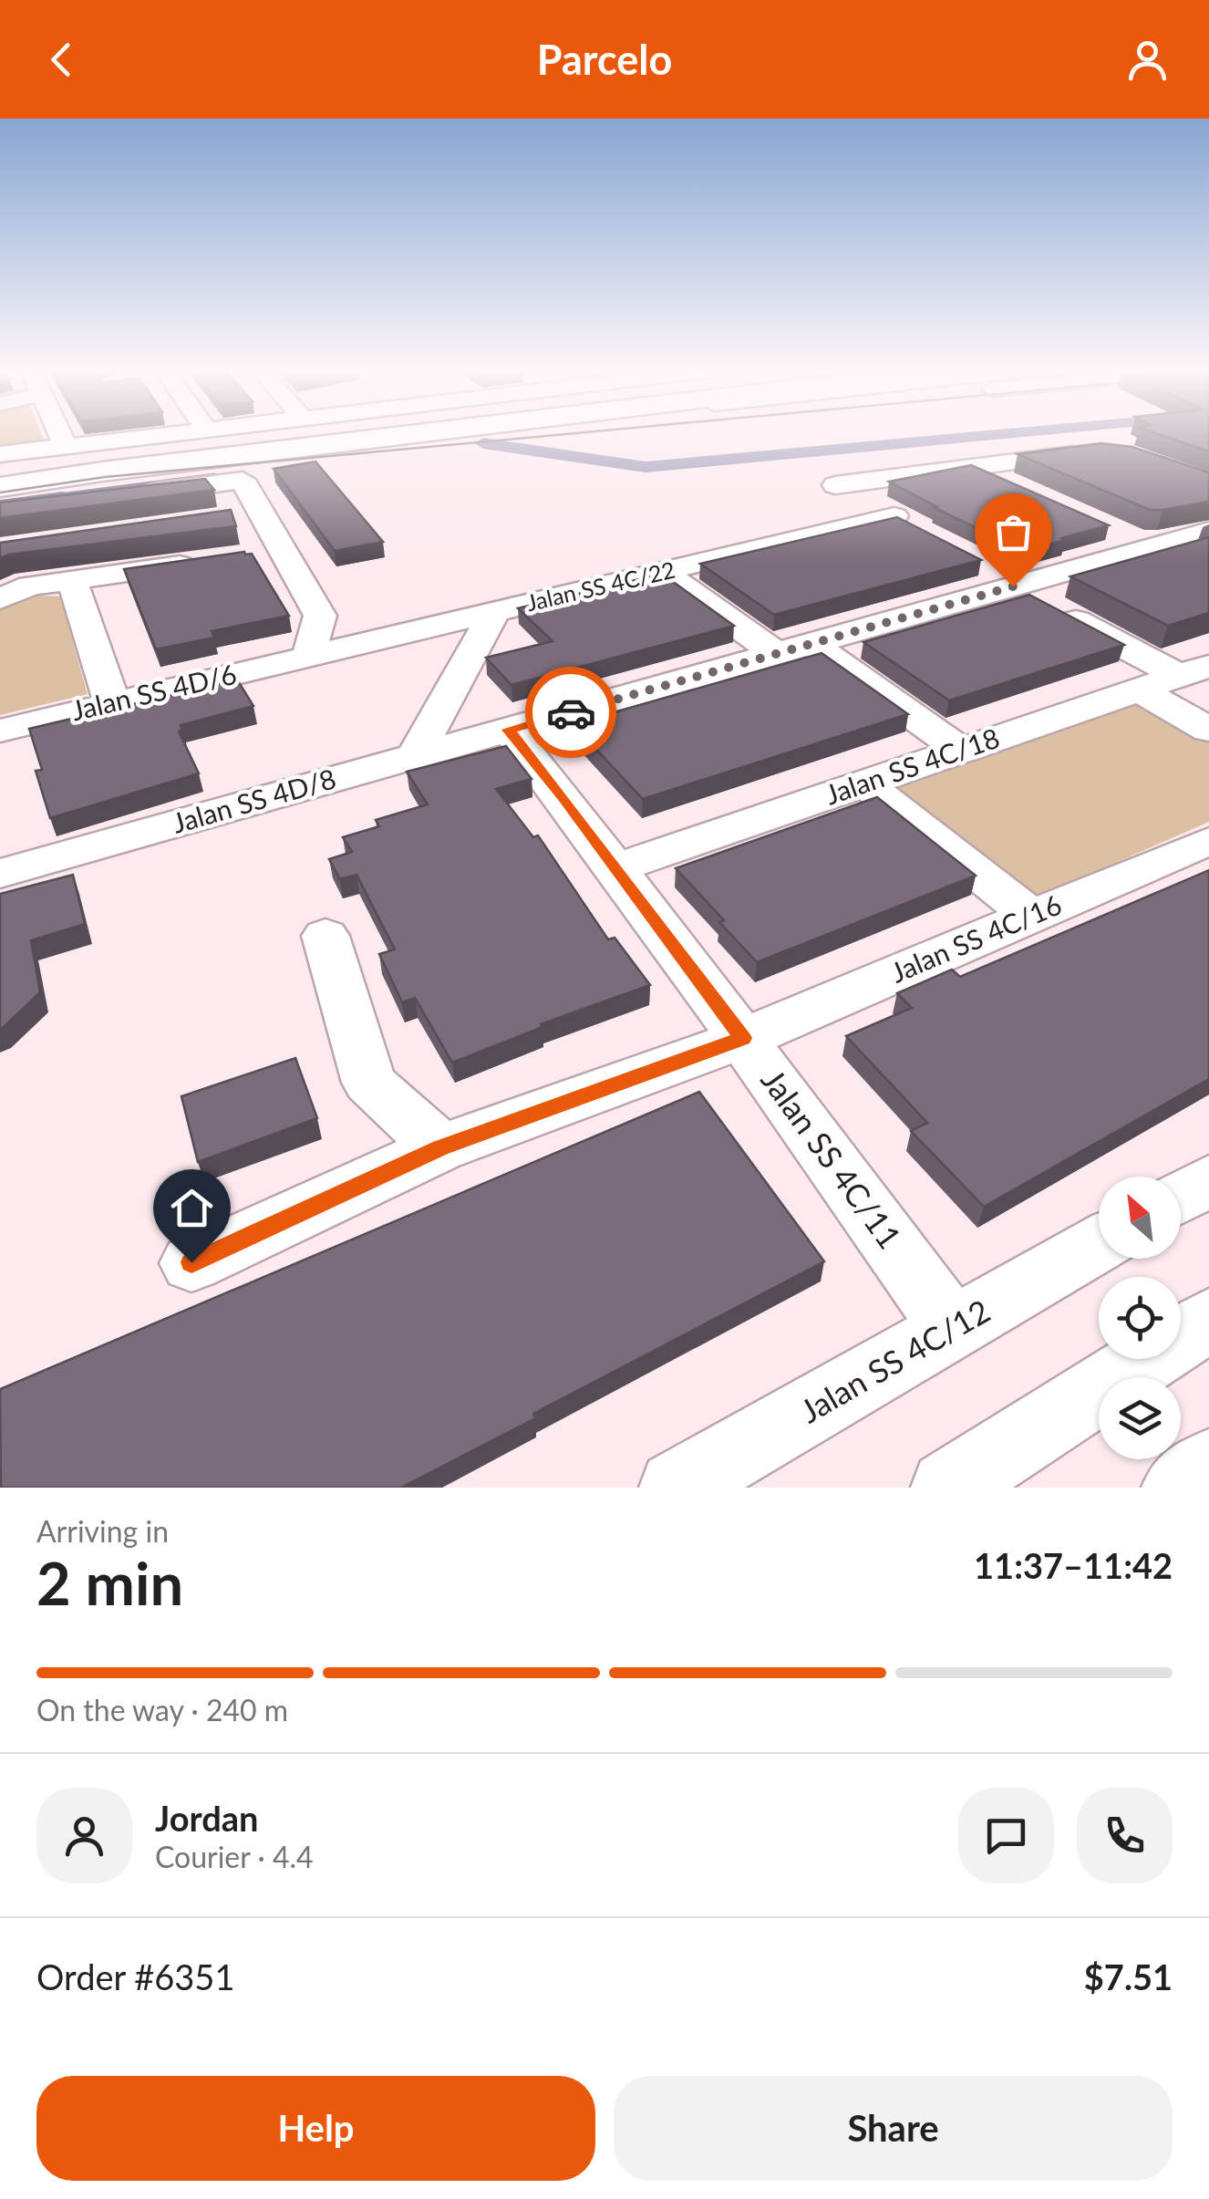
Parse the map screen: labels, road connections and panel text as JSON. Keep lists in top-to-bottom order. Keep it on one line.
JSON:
{"streets":{"street":["Jalan SS 4C/22","Jalan SS 4D/6","Jalan SS 4C/18","Jalan SS 4D/8","Jalan SS 4C/16","Jalan SS 4C/11","Jalan SS 4C/12"]},"crossings":[["Jalan SS 4C/22","Jalan SS 4D/6"],["Jalan SS 4C/18","Jalan SS 4C/11"],["Jalan SS 4D/8","Jalan SS 4C/11"],["Jalan SS 4C/16","Jalan SS 4C/11"],["Jalan SS 4C/11","Jalan SS 4C/12"]],"north":"top left","page":{"header":"Parcelo","heading":["2 min","Arriving in","11:37–11:42"],"panel":["Jordan","Courier · 4.4","Order #6351","$7.51"],"bar":"On the way · 240 m","buttons":["Help","Share"]}}
